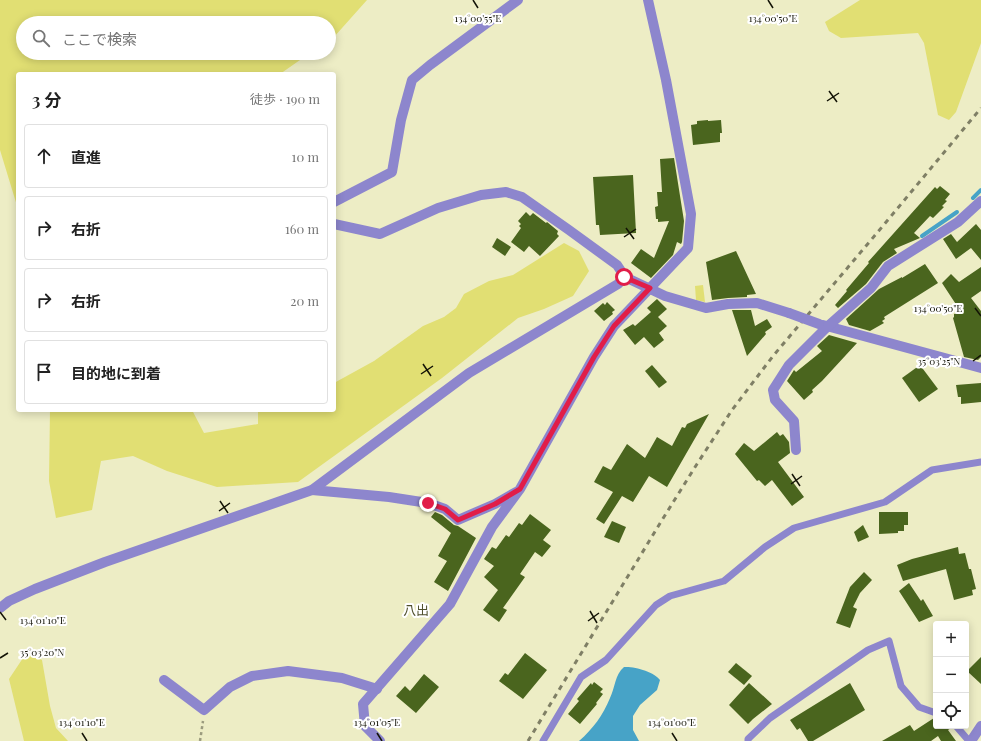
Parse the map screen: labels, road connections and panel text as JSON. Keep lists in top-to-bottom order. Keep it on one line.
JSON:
{"districts":["八出"],"page":{"search":"ここで検索","heading":["3 分","徒歩 · 190 m"],"list":[["直進","10 m"],["右折","160 m"],["右折","20 m"],"目的地に到着"],"map_buttons":["+","−"]},"coordinates":["134°00'55\"E","134°00'50\"E","35°03'25\"N","134°01'10\"E","35°03'20\"N","134°01'05\"E","134°01'00\"E"]}
